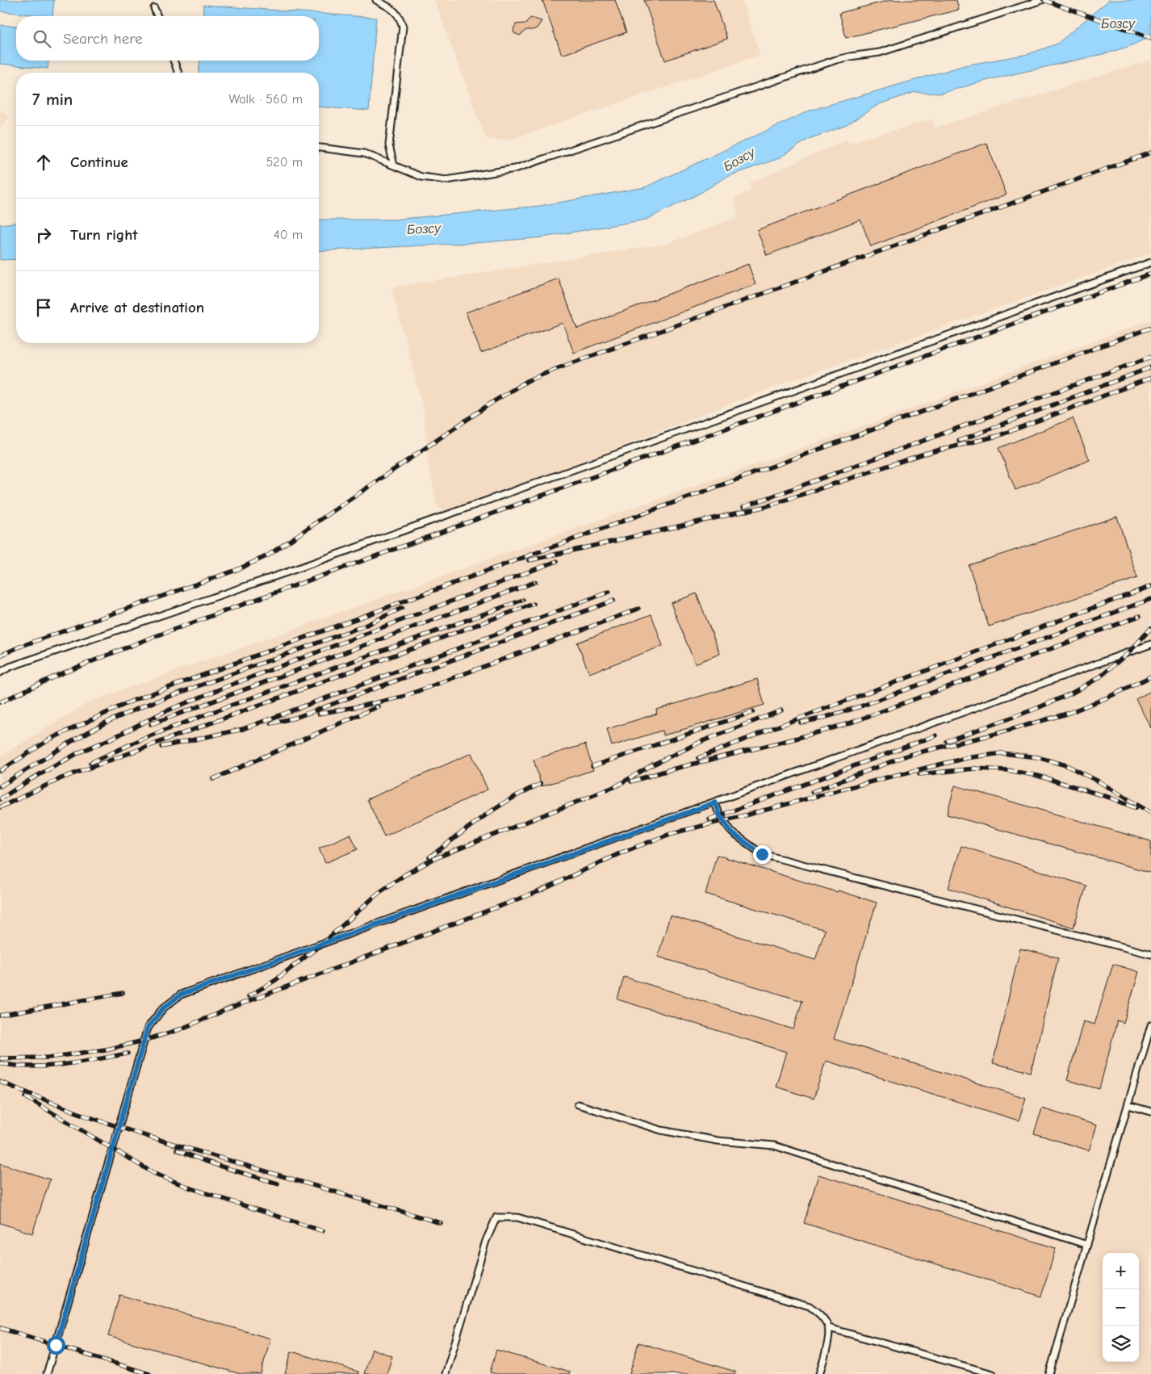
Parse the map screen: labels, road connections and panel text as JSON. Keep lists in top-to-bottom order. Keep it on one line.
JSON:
{"water":["Бозсу"],"page":{"search":"Search here","heading":["7 min","Walk · 560 m"],"list":[["Continue","520 m"],["Turn right","40 m"],"Arrive at destination"],"map_buttons":["+","−"]}}
